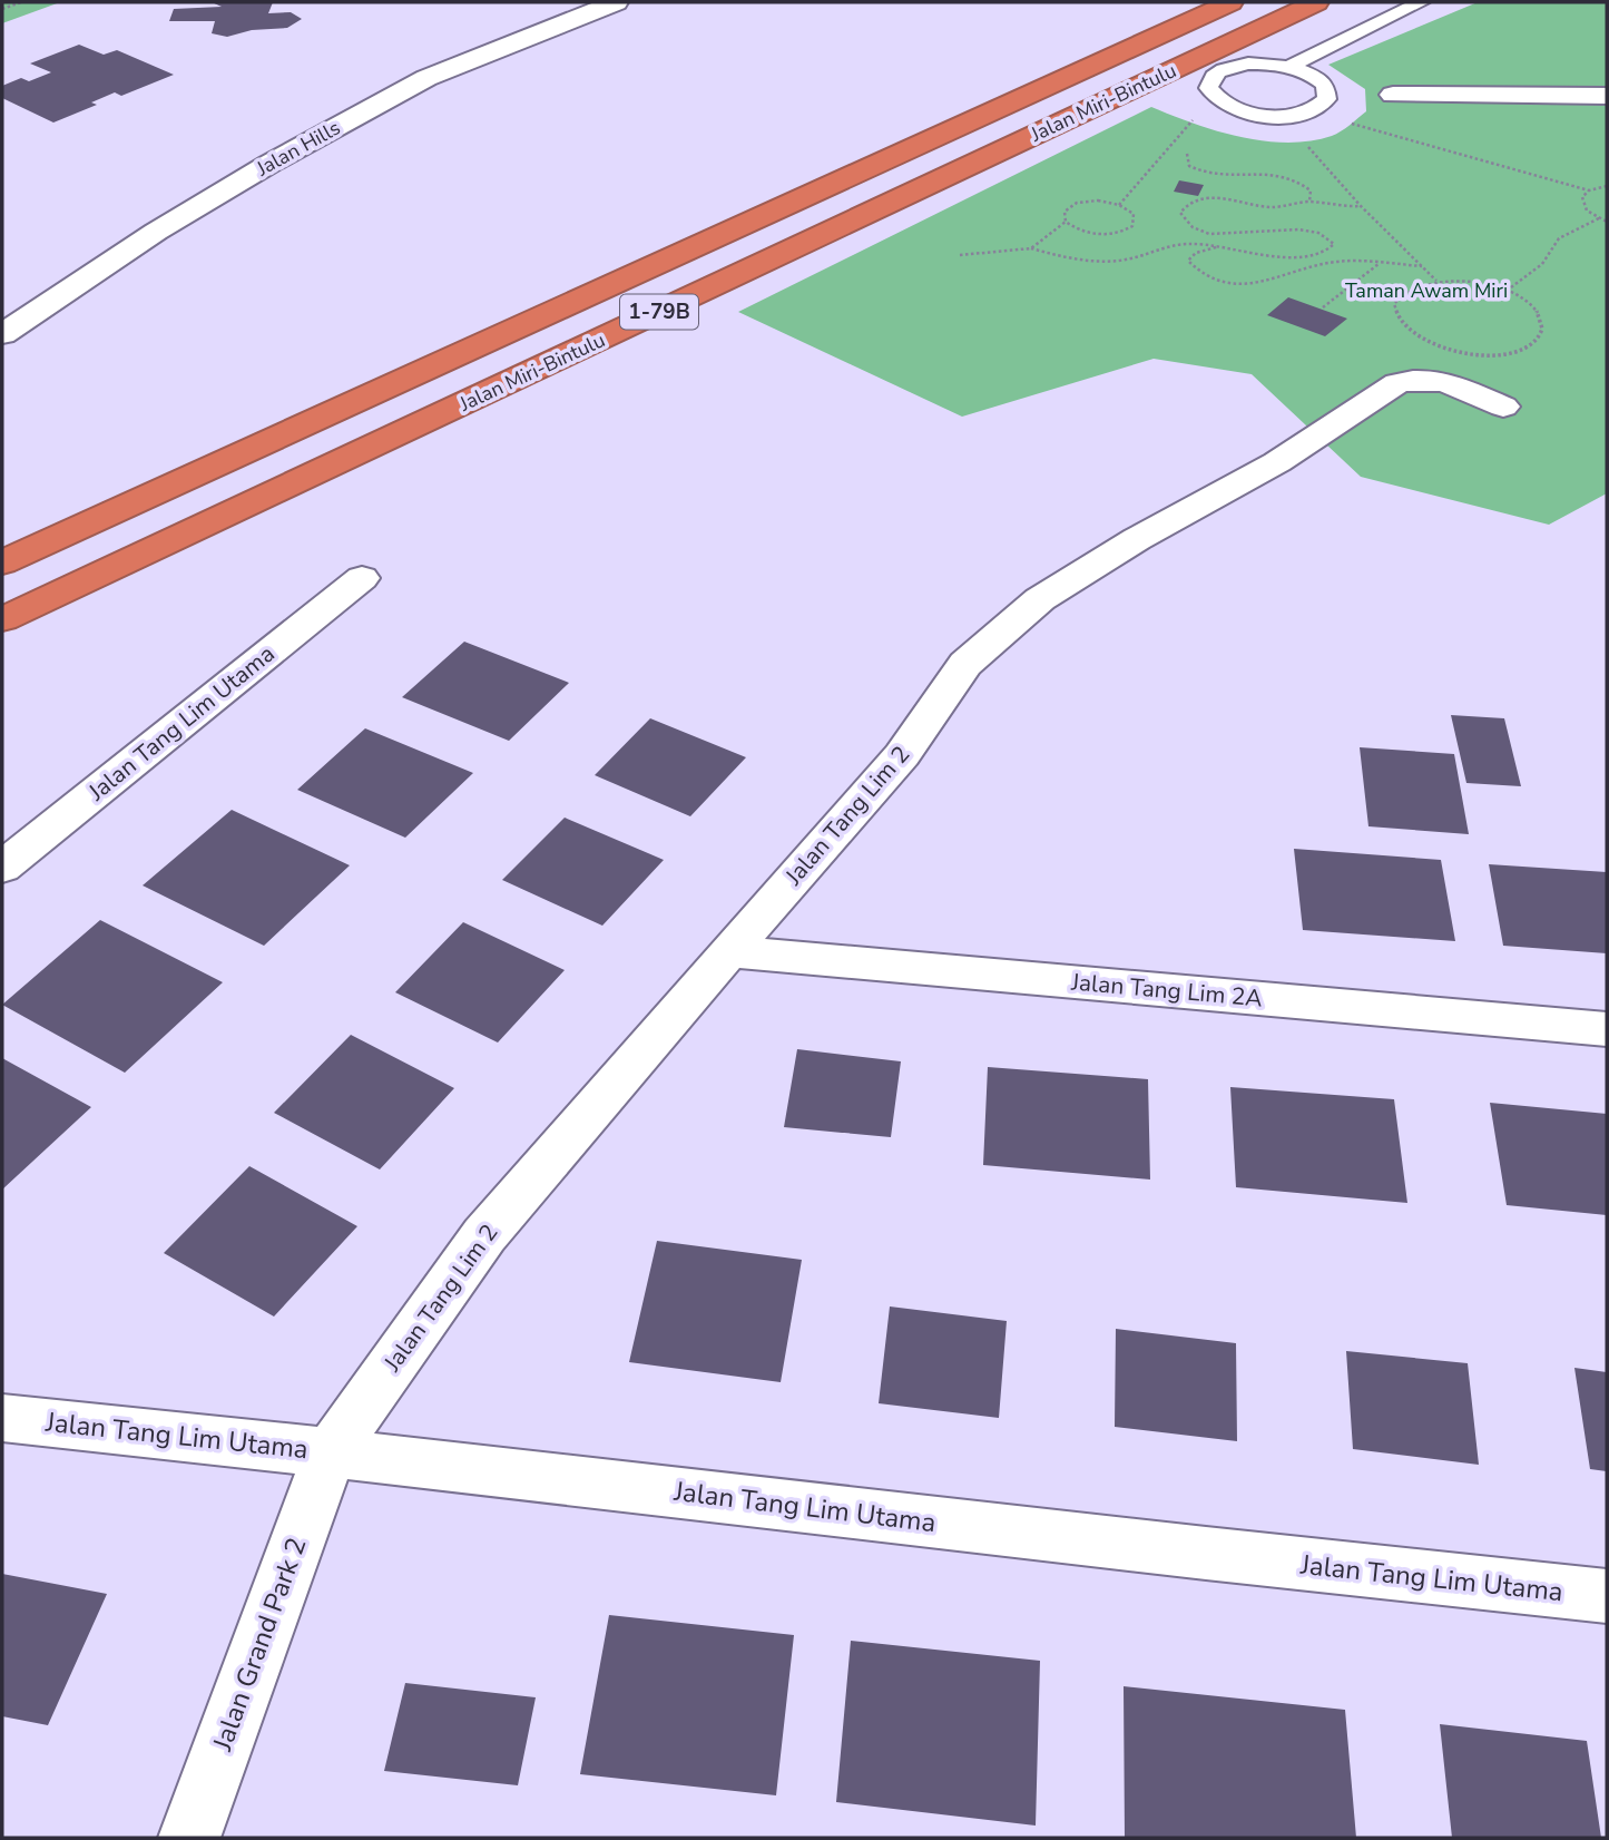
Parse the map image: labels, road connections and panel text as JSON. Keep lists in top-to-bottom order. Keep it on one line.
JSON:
{"streets":{"highway":["Jalan Miri-Bintulu","1-79B"],"street":["Jalan Hills","Jalan Tang Lim Utama","Jalan Tang Lim 2","Jalan Tang Lim 2A","Jalan Grand Park 2"]},"crossings":[["Jalan Tang Lim Utama","Jalan Tang Lim 2"],["Jalan Tang Lim Utama","Jalan Grand Park 2"],["Jalan Tang Lim 2","Jalan Tang Lim 2A"],["Jalan Tang Lim 2","Jalan Grand Park 2"]],"parks":["Taman Awam Miri"]}
